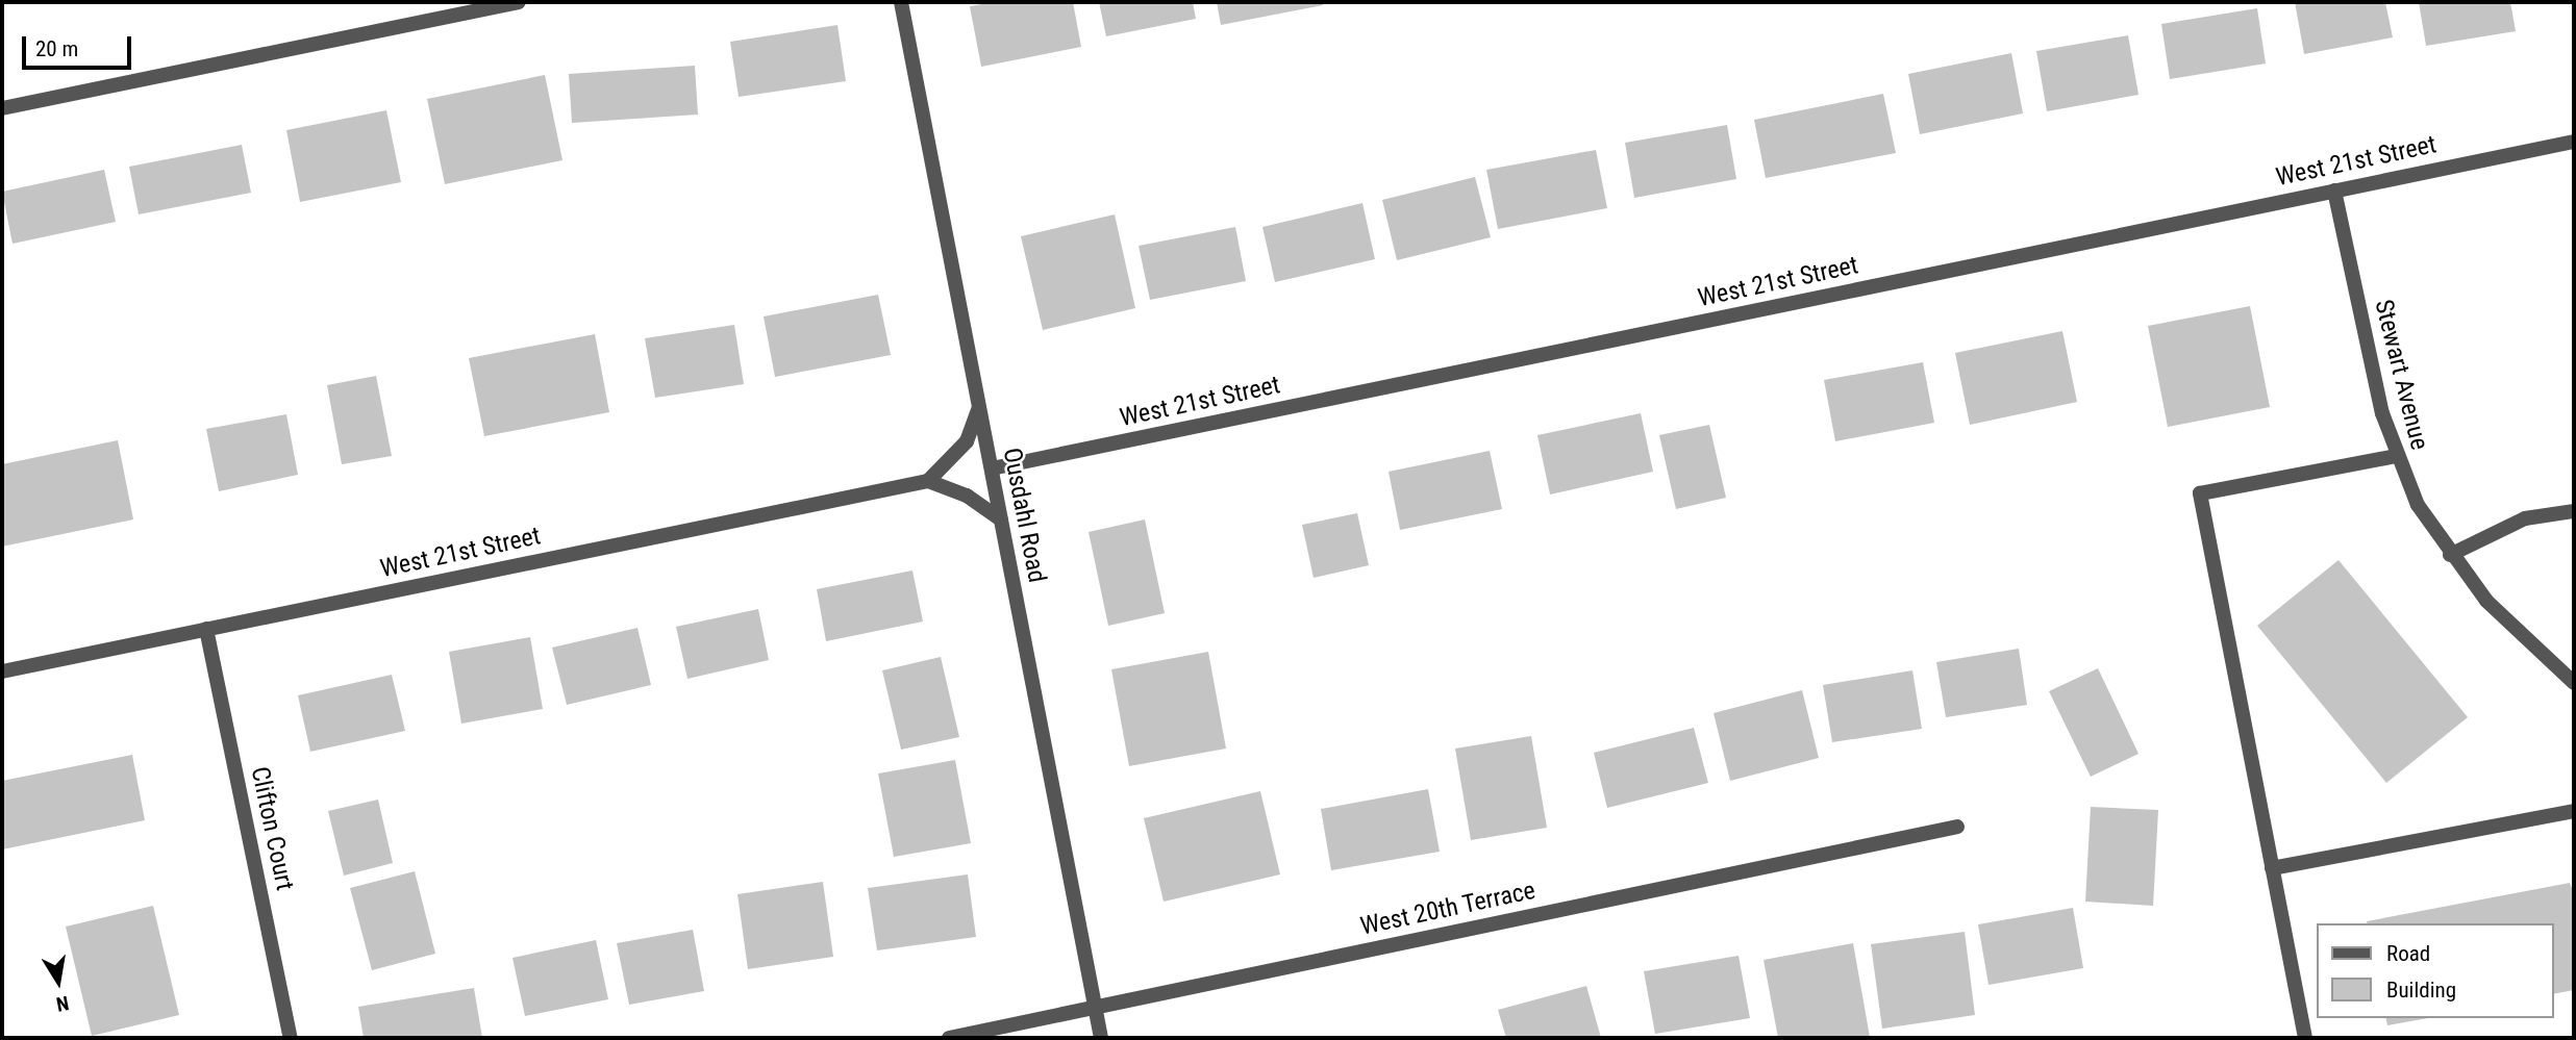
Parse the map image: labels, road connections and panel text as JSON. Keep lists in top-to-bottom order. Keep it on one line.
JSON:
{"streets":{"street":["West 21st Street","Stewart Avenue","Ousdahl Road","Clifton Court","West 20th Terrace"]},"crossings":[["West 21st Street","Stewart Avenue"],["West 21st Street","Ousdahl Road"],["West 21st Street","Clifton Court"],["Ousdahl Road","West 20th Terrace"]],"legend":["Road","Building"],"scale_bar":"20 m","north":"bottom"}
